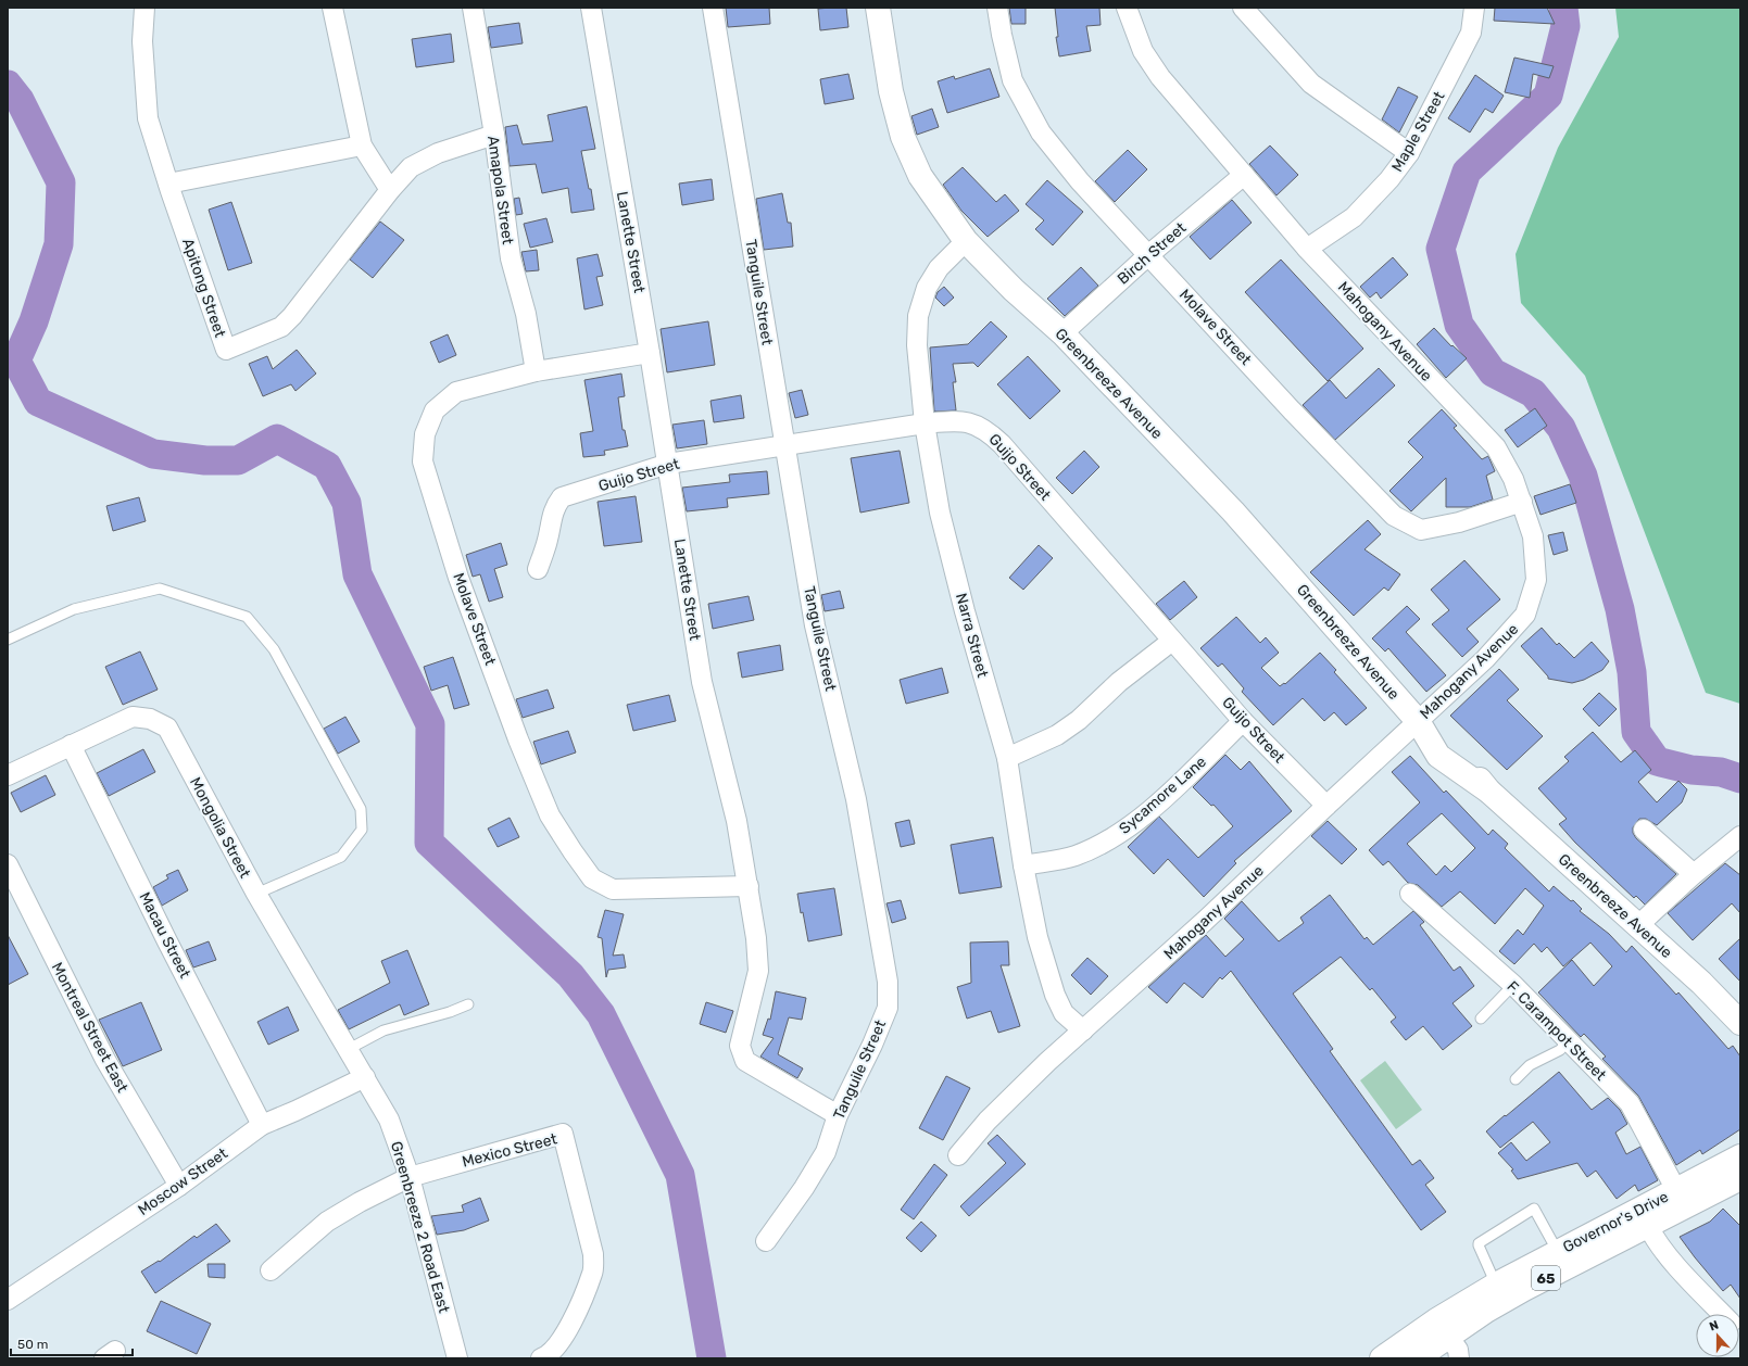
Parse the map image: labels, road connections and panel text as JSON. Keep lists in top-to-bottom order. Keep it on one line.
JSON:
{"streets":{"street":["Maple Street","Amapola Street","Lanette Street","Birch Street","Apitong Street","Tanguile Street","Molave Street","Mahogany Avenue","Greenbreeze Avenue","Guijo Street","Narra Street","Sycamore Lane","Mongolia Street","Macau Street","Montreal Street East","F. Carampot Street","Mexico Street","Moscow Street","Governor's Drive","Greenbreeze 2 Road East","65"]},"crossings":[["Maple Street","Mahogany Avenue"],["Amapola Street","Apitong Street"],["Amapola Street","Molave Street"],["Lanette Street","Tanguile Street"],["Lanette Street","Molave Street"],["Lanette Street","Guijo Street"],["Birch Street","Molave Street"],["Birch Street","Mahogany Avenue"],["Birch Street","Greenbreeze Avenue"],["Tanguile Street","Guijo Street"],["Molave Street","Mahogany Avenue"],["Mahogany Avenue","Greenbreeze Avenue"],["Mahogany Avenue","Guijo Street"],["Mahogany Avenue","Narra Street"],["Greenbreeze Avenue","Narra Street"],["Guijo Street","Narra Street"],["Guijo Street","Sycamore Lane"],["Narra Street","Sycamore Lane"],["Mongolia Street","Macau Street"],["Mongolia Street","Moscow Street"],["Mongolia Street","Greenbreeze 2 Road East"],["Macau Street","Moscow Street"],["Montreal Street East","Moscow Street"],["F. Carampot Street","Governor's Drive"],["Mexico Street","Greenbreeze 2 Road East"],["Moscow Street","Greenbreeze 2 Road East"]],"scale_bar":"50 m","north":"top"}
